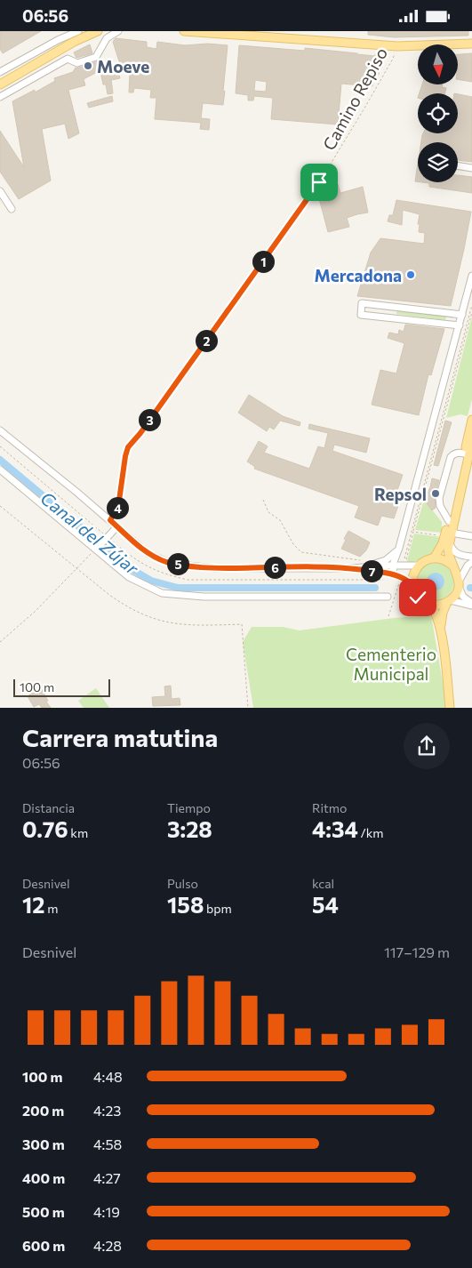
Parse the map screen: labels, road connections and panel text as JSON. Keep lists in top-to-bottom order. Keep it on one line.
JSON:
{"streets":{"path":["Camino Repiso"]},"water":["Canal del Zújar"],"parks":["Cementerio Municipal"],"places":["Moeve","Mercadona","Repsol"],"scale_bar":"100 m","north":"bottom","page":{"status":"06:56","pins":["1","2","3","4","5","6","7"],"scale":"100 m","heading":["Carrera matutina","06:56"],"stats":[["Distancia","0.76 km"],["Tiempo","3:28"],["Ritmo","4:34 /km"],["Desnivel","12 m"],["Pulso","158 bpm"],["kcal","54"]],"chart":["Desnivel","117–129 m"],"list":[{"name":"100 m","note":"4:48"},{"name":"200 m","note":"4:23"},{"name":"300 m","note":"4:58"},{"name":"400 m","note":"4:27"},{"name":"500 m","note":"4:19"},{"name":"600 m","note":"4:28"}]}}
